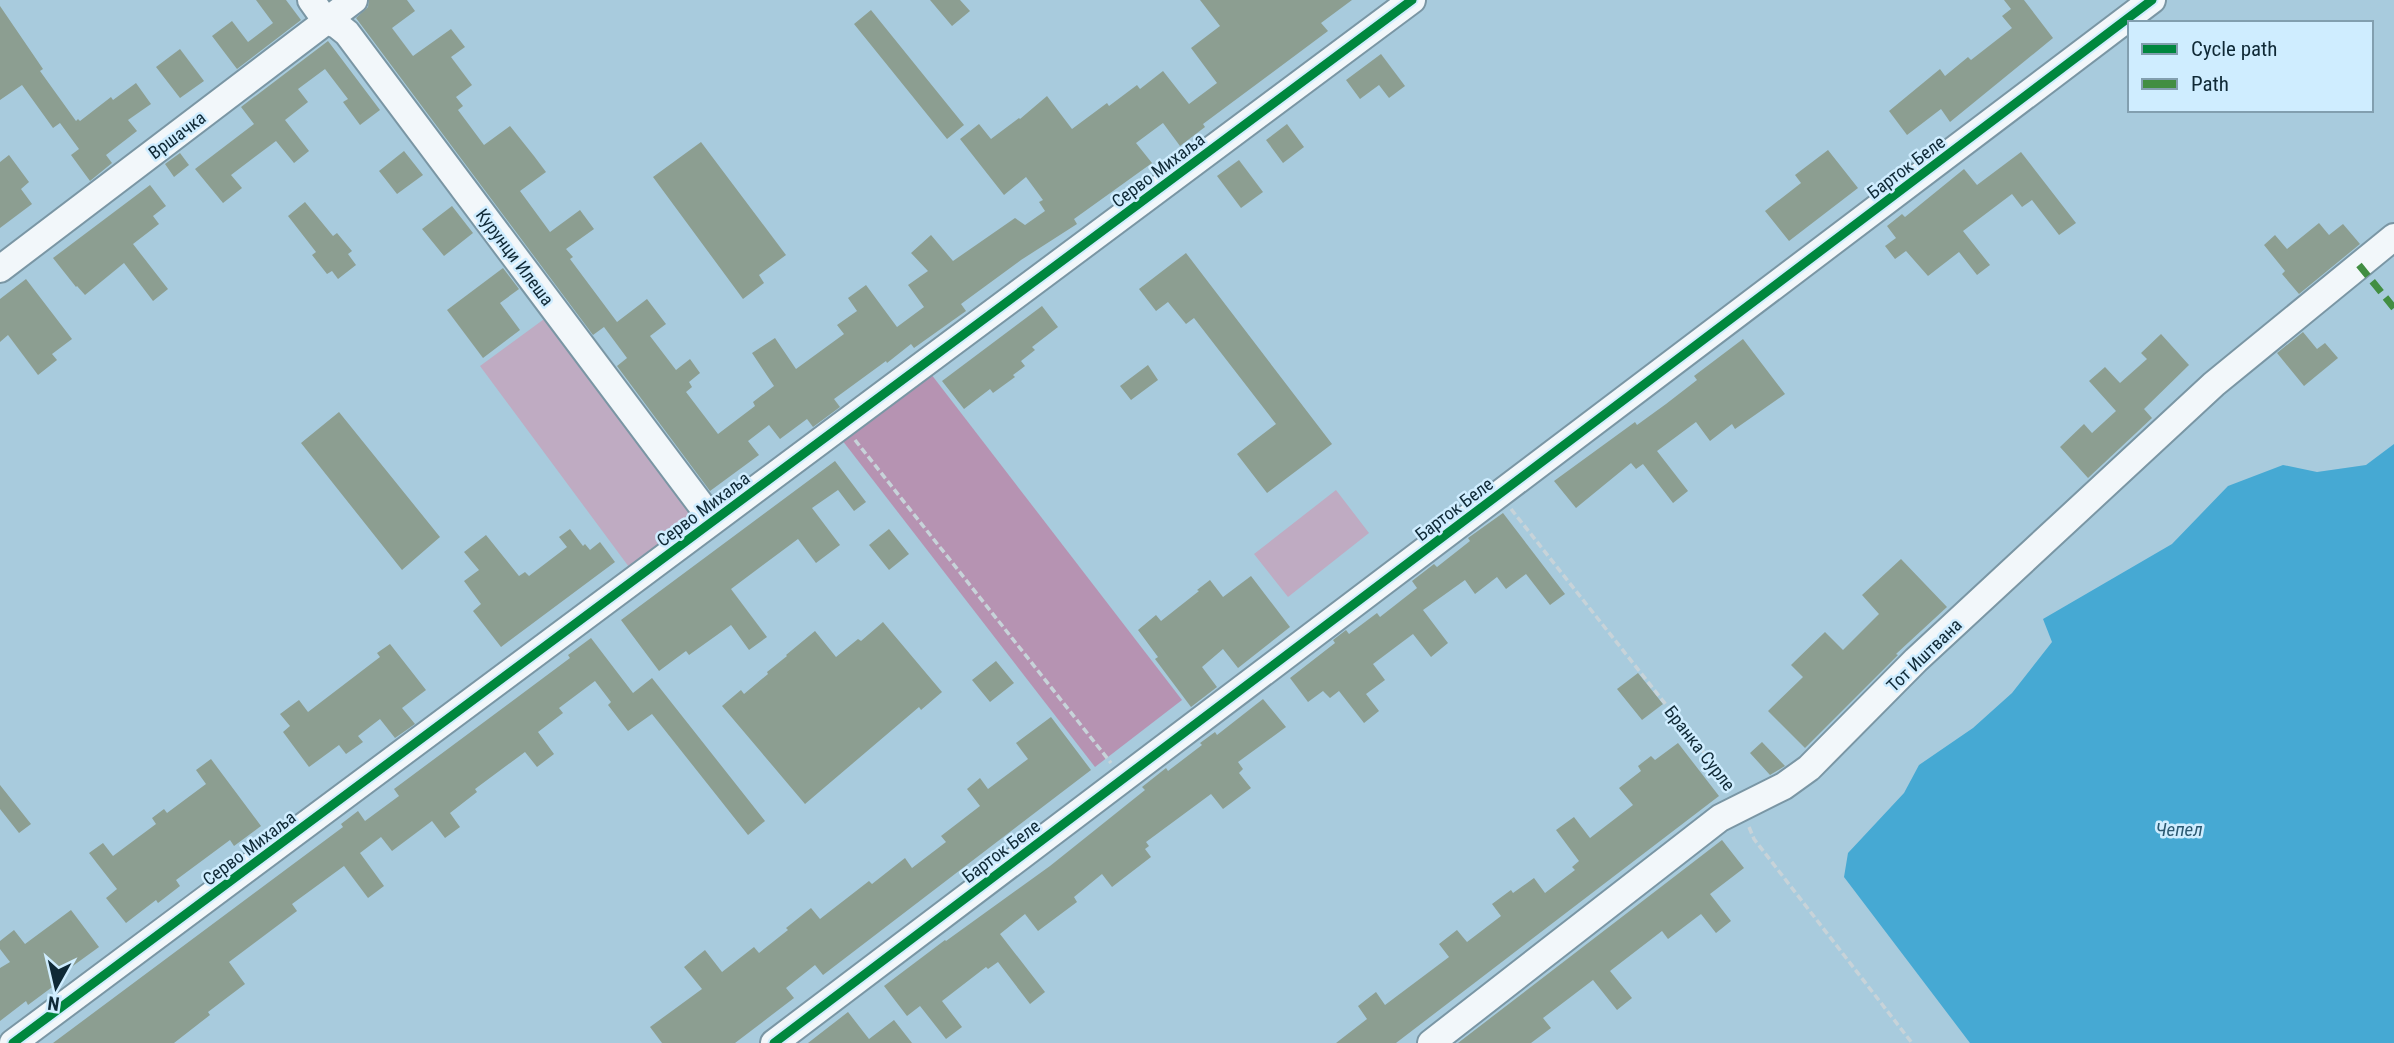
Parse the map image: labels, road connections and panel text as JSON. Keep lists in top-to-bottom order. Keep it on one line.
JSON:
{"streets":{"street":["Вршачка","Барток Беле","Серво Михаља","Курунци Илеша","Тот Иштвана"],"path":["Бранка Сурле"]},"crossings":[["Вршачка","Курунци Илеша"],["Барток Беле","Бранка Сурле"],["Серво Михаља","Курунци Илеша"],["Тот Иштвана","Бранка Сурле"]],"water":["Чепел"],"legend":["Cycle path","Path"],"north":"bottom"}
